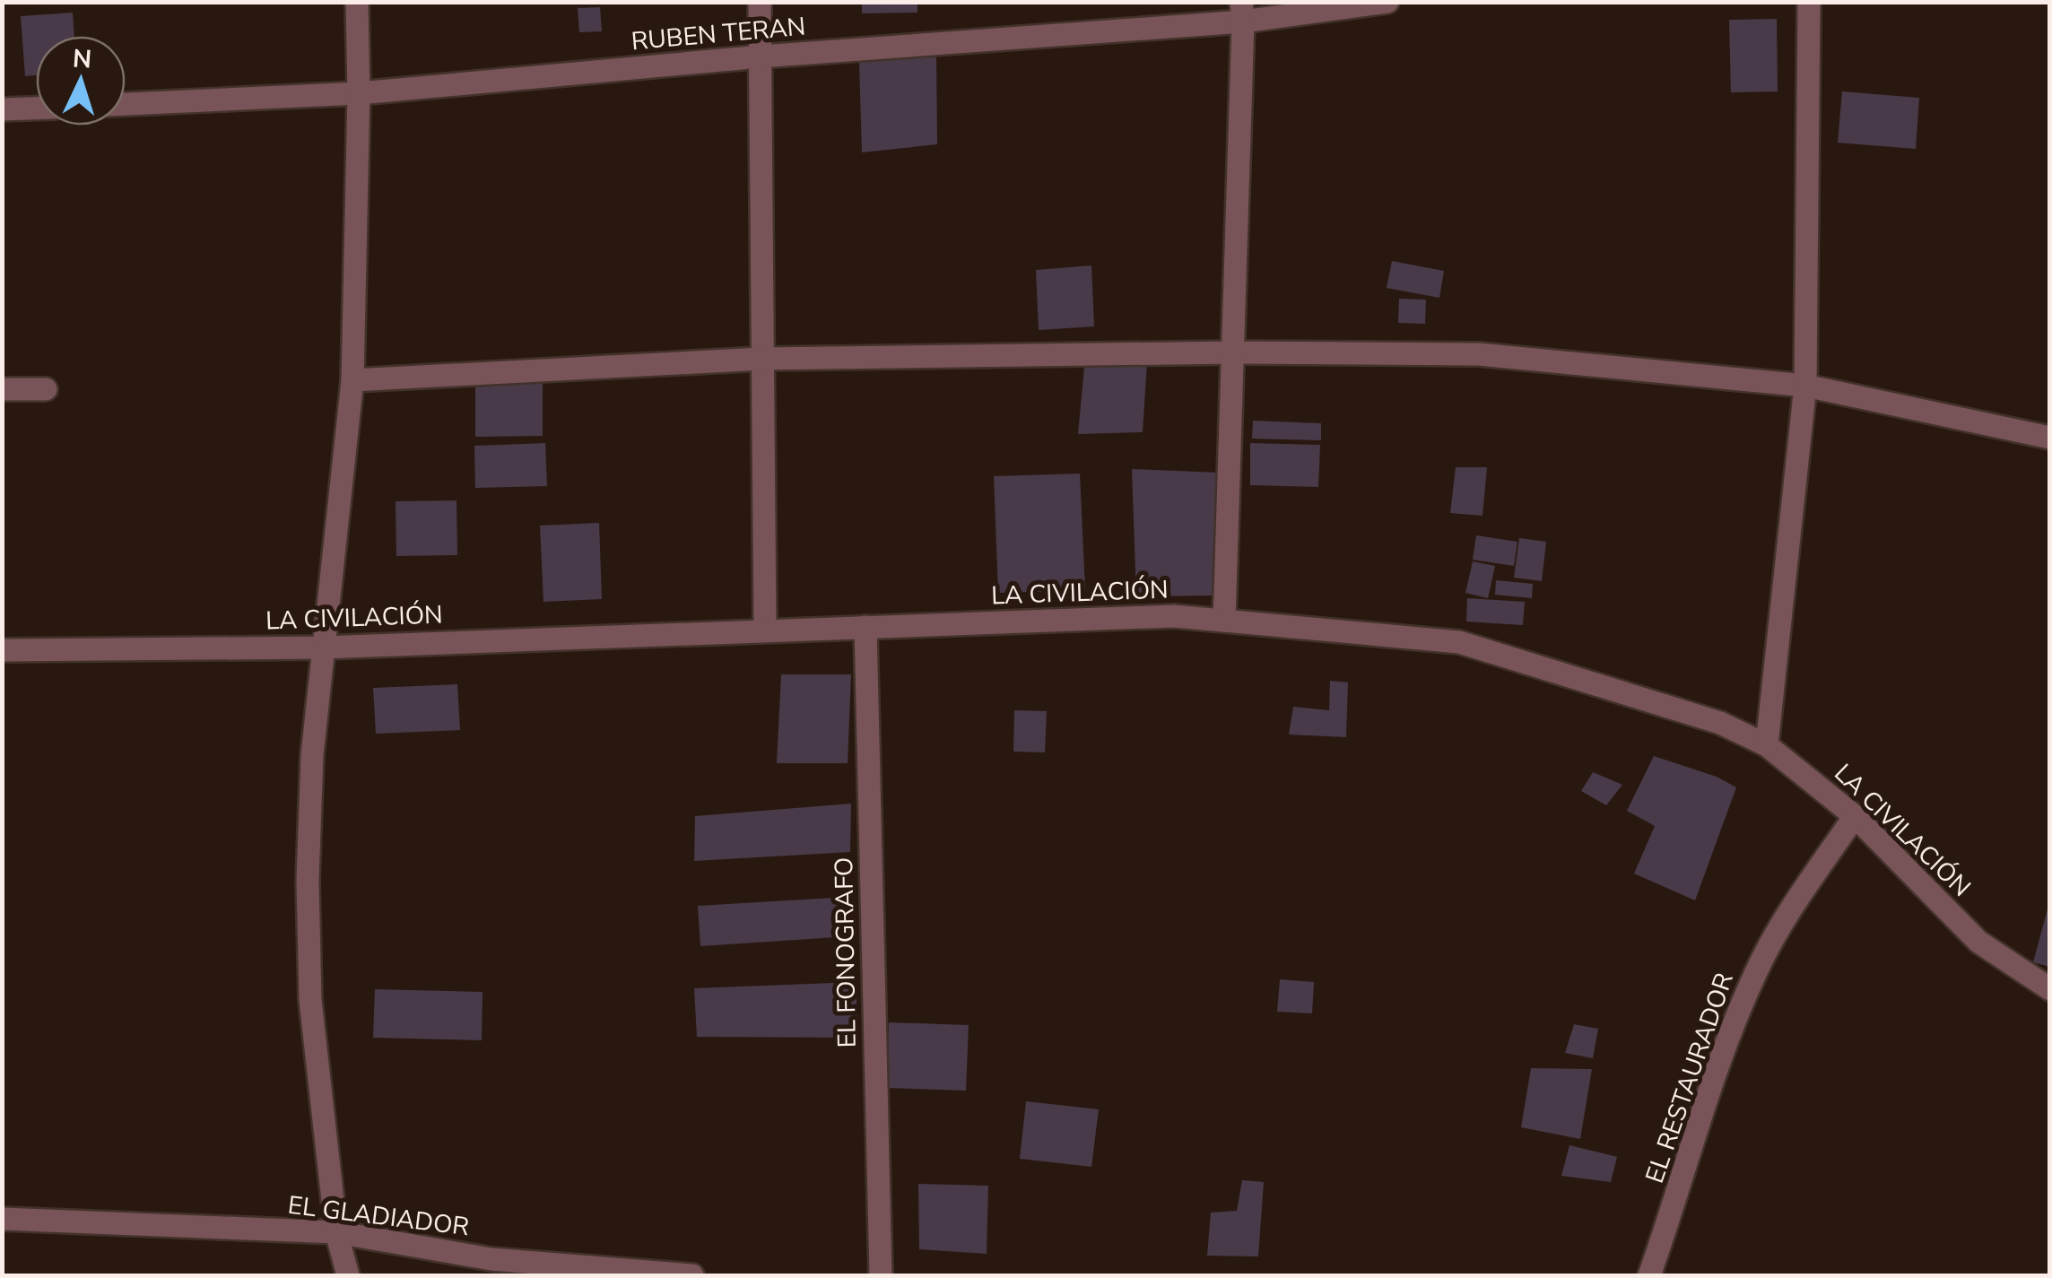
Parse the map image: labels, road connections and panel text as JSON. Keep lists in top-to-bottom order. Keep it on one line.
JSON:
{"streets":{"street":["RUBEN TERAN","LA CIVILACIÓN","EL FONOGRAFO","EL RESTAURADOR","EL GLADIADOR"]},"crossings":[["LA CIVILACIÓN","EL FONOGRAFO"],["LA CIVILACIÓN","EL RESTAURADOR"]],"north":"top"}
